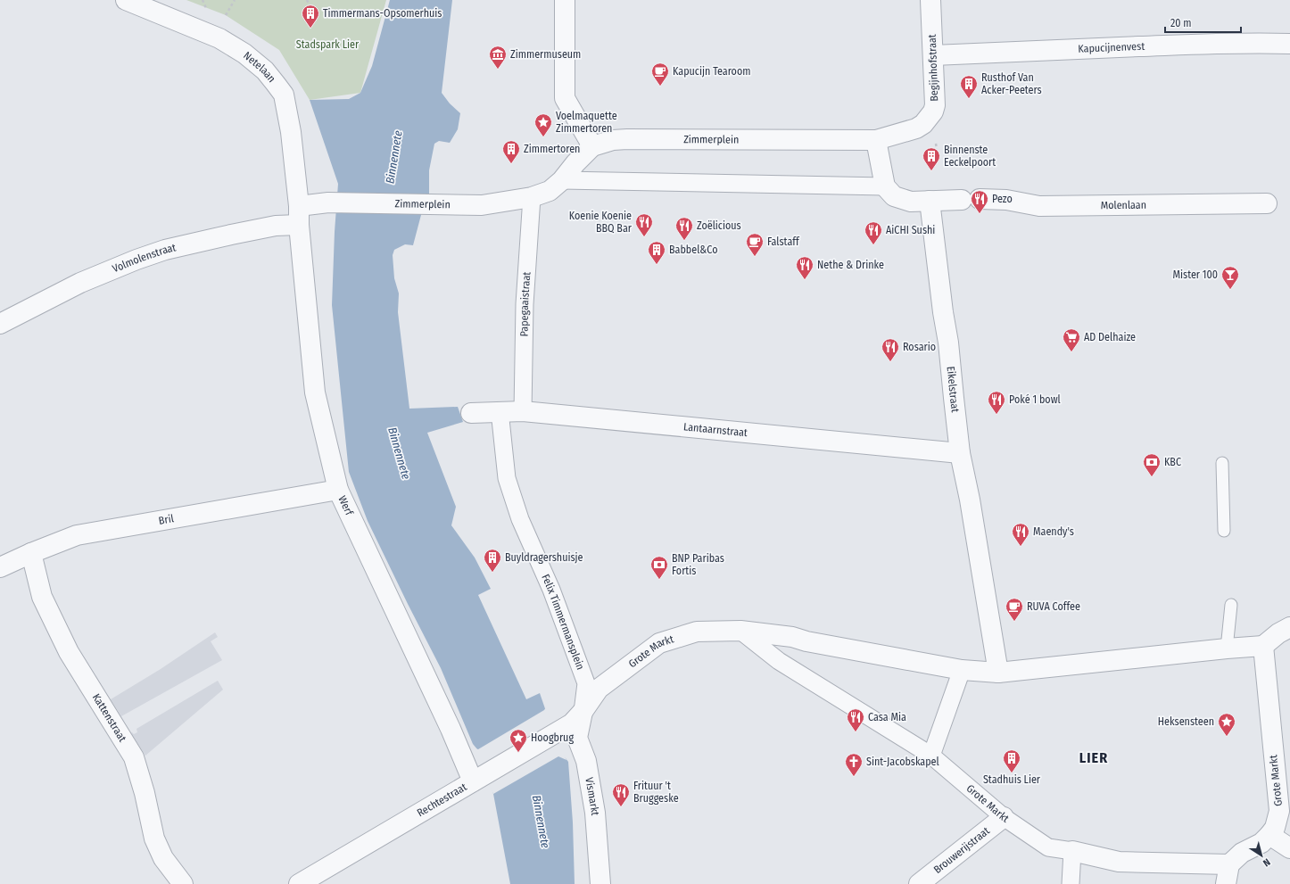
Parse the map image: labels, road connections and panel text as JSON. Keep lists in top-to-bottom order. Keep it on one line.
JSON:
{"streets":{"street":["Kapucijnenvest","Netelaan","Begijnhofstraat","Zimmerplein","Molenlaan","Volmolenstraat","Papegaaistraat","Eikelstraat","Lantaarnstraat","Werf","Bril","Felix Timmermansplein","Grote Markt","Kattenstraat","Vismarkt","Rechtestraat","Brouwerijstraat"]},"crossings":[["Kapucijnenvest","Begijnhofstraat"],["Netelaan","Zimmerplein"],["Netelaan","Volmolenstraat"],["Netelaan","Werf"],["Begijnhofstraat","Zimmerplein"],["Zimmerplein","Volmolenstraat"],["Zimmerplein","Papegaaistraat"],["Zimmerplein","Werf"],["Molenlaan","Eikelstraat"],["Volmolenstraat","Werf"],["Papegaaistraat","Lantaarnstraat"],["Papegaaistraat","Felix Timmermansplein"],["Eikelstraat","Lantaarnstraat"],["Eikelstraat","Grote Markt"],["Lantaarnstraat","Felix Timmermansplein"],["Werf","Bril"],["Werf","Rechtestraat"],["Bril","Kattenstraat"],["Felix Timmermansplein","Grote Markt"],["Felix Timmermansplein","Vismarkt"],["Felix Timmermansplein","Rechtestraat"],["Grote Markt","Vismarkt"],["Grote Markt","Rechtestraat"],["Grote Markt","Brouwerijstraat"],["Vismarkt","Rechtestraat"]],"districts":["LIER"],"water":["Binnennete"],"parks":["Stadspark Lier"],"places":{"building":["Timmermans-Opsomerhuis","Rusthof Van Acker-Peeters","Zimmertoren","Binnenste Eeckelpoort","Babbel&Co","Buyldragershuisje","Stadhuis Lier"],"museum":["Zimmermuseum"],"cafe":["Kapucijn Tearoom","Falstaff","RUVA Coffee"],"place":["Voelmaquette Zimmertoren","Heksensteen","Hoogbrug"],"restaurant":["Pezo","Koenie Koenie BBQ Bar","Zoëlicious","AiCHI Sushi","Nethe & Drinke","Rosario","Poké 1 bowl","Maendy's","Casa Mia","Frituur 't Bruggeske"],"bar":["Mister 100"],"supermarket":["AD Delhaize"],"bank":["KBC","BNP Paribas Fortis"],"church":["Sint-Jacobskapel"]},"scale_bar":"20 m","north":"bottom right"}
